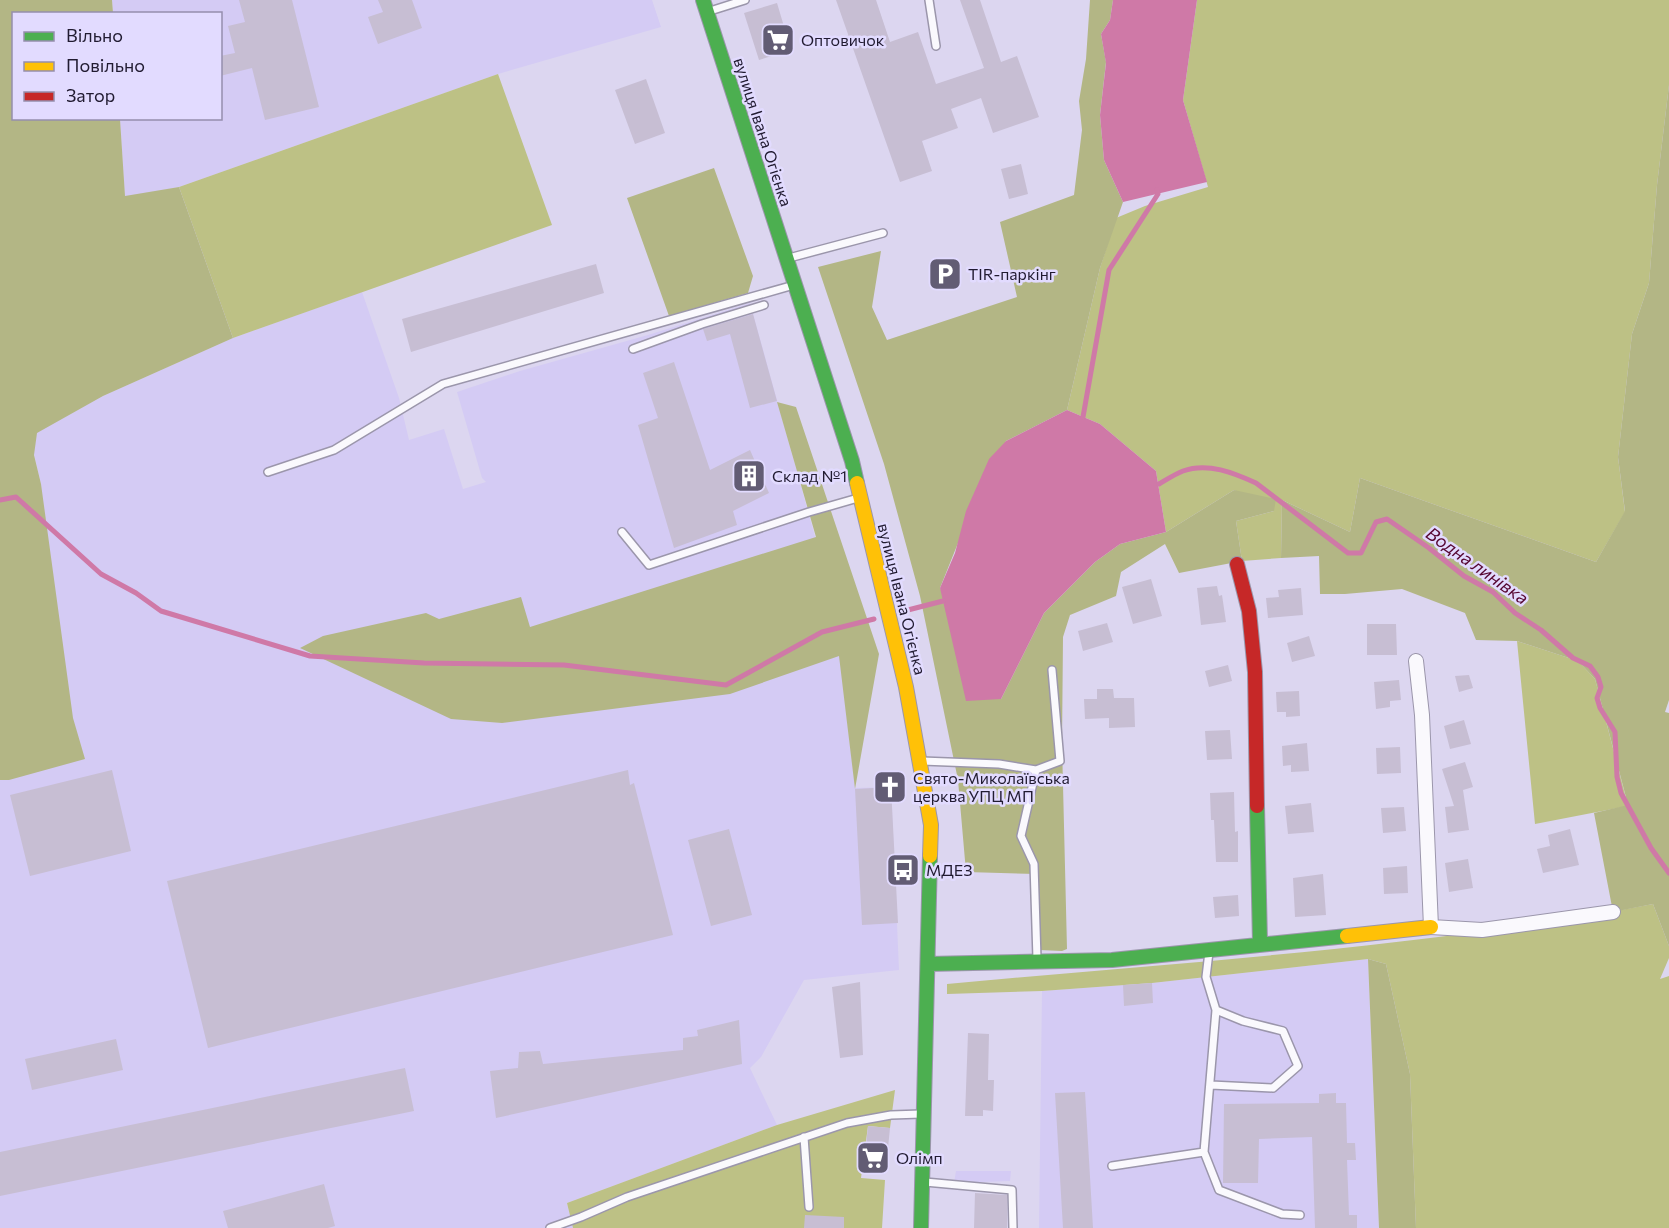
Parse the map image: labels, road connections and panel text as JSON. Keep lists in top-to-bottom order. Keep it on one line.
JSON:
{"streets":{"street":["вулиця Івана Огієнка"]},"water":["Водна линівка"],"places":{"supermarket":["Оптовичок","Олімп"],"parking":["TIR-паркінг"],"building":["Склад №1"],"church":["Свято-Миколаївська церква УПЦ МП"],"bus stop":["МДЕЗ"]},"legend":["Вільно","Повільно","Затор"]}
